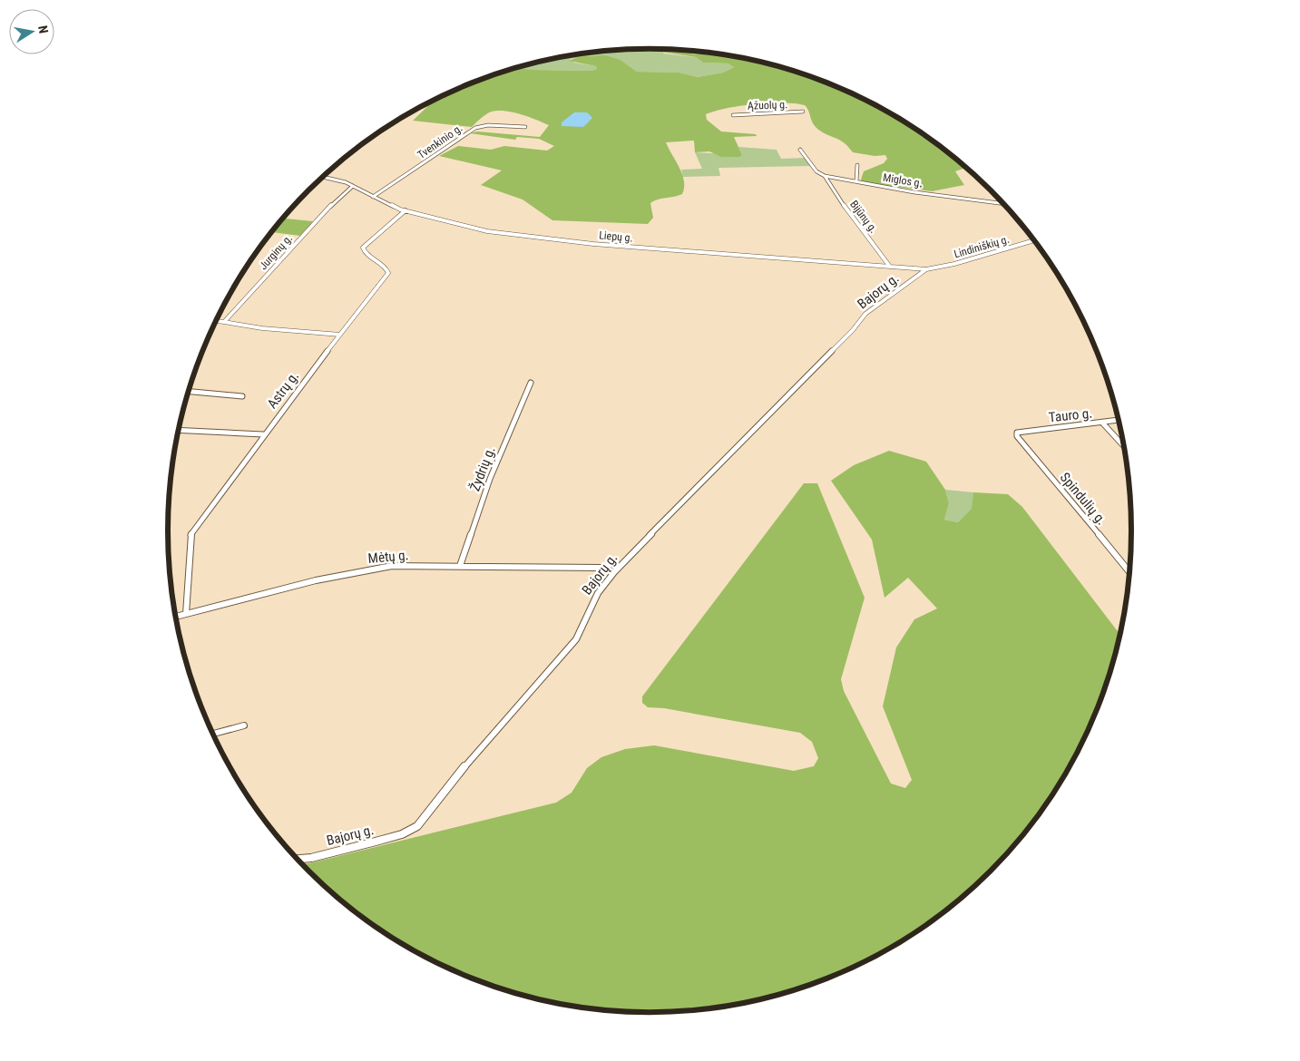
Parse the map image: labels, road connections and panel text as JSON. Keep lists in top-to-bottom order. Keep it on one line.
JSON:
{"streets":{"street":["Ąžuolų g.","Tvenkinio g.","Miglos g.","Bijūnų g.","Liepų g.","Lindiniškių g.","Jurginų g.","Bajorų g.","Astrų g.","Tauro g.","Žydrių g.","Spindulių g.","Mėtų g."]},"crossings":[["Tvenkinio g.","Liepų g."],["Miglos g.","Bijūnų g."],["Bijūnų g.","Liepų g."],["Liepų g.","Lindiniškių g."],["Liepų g.","Jurginų g."],["Liepų g.","Bajorų g."],["Liepų g.","Astrų g."],["Lindiniškių g.","Bajorų g."],["Bajorų g.","Mėtų g."],["Astrų g.","Mėtų g."],["Tauro g.","Spindulių g."],["Žydrių g.","Mėtų g."]],"north":"right"}
